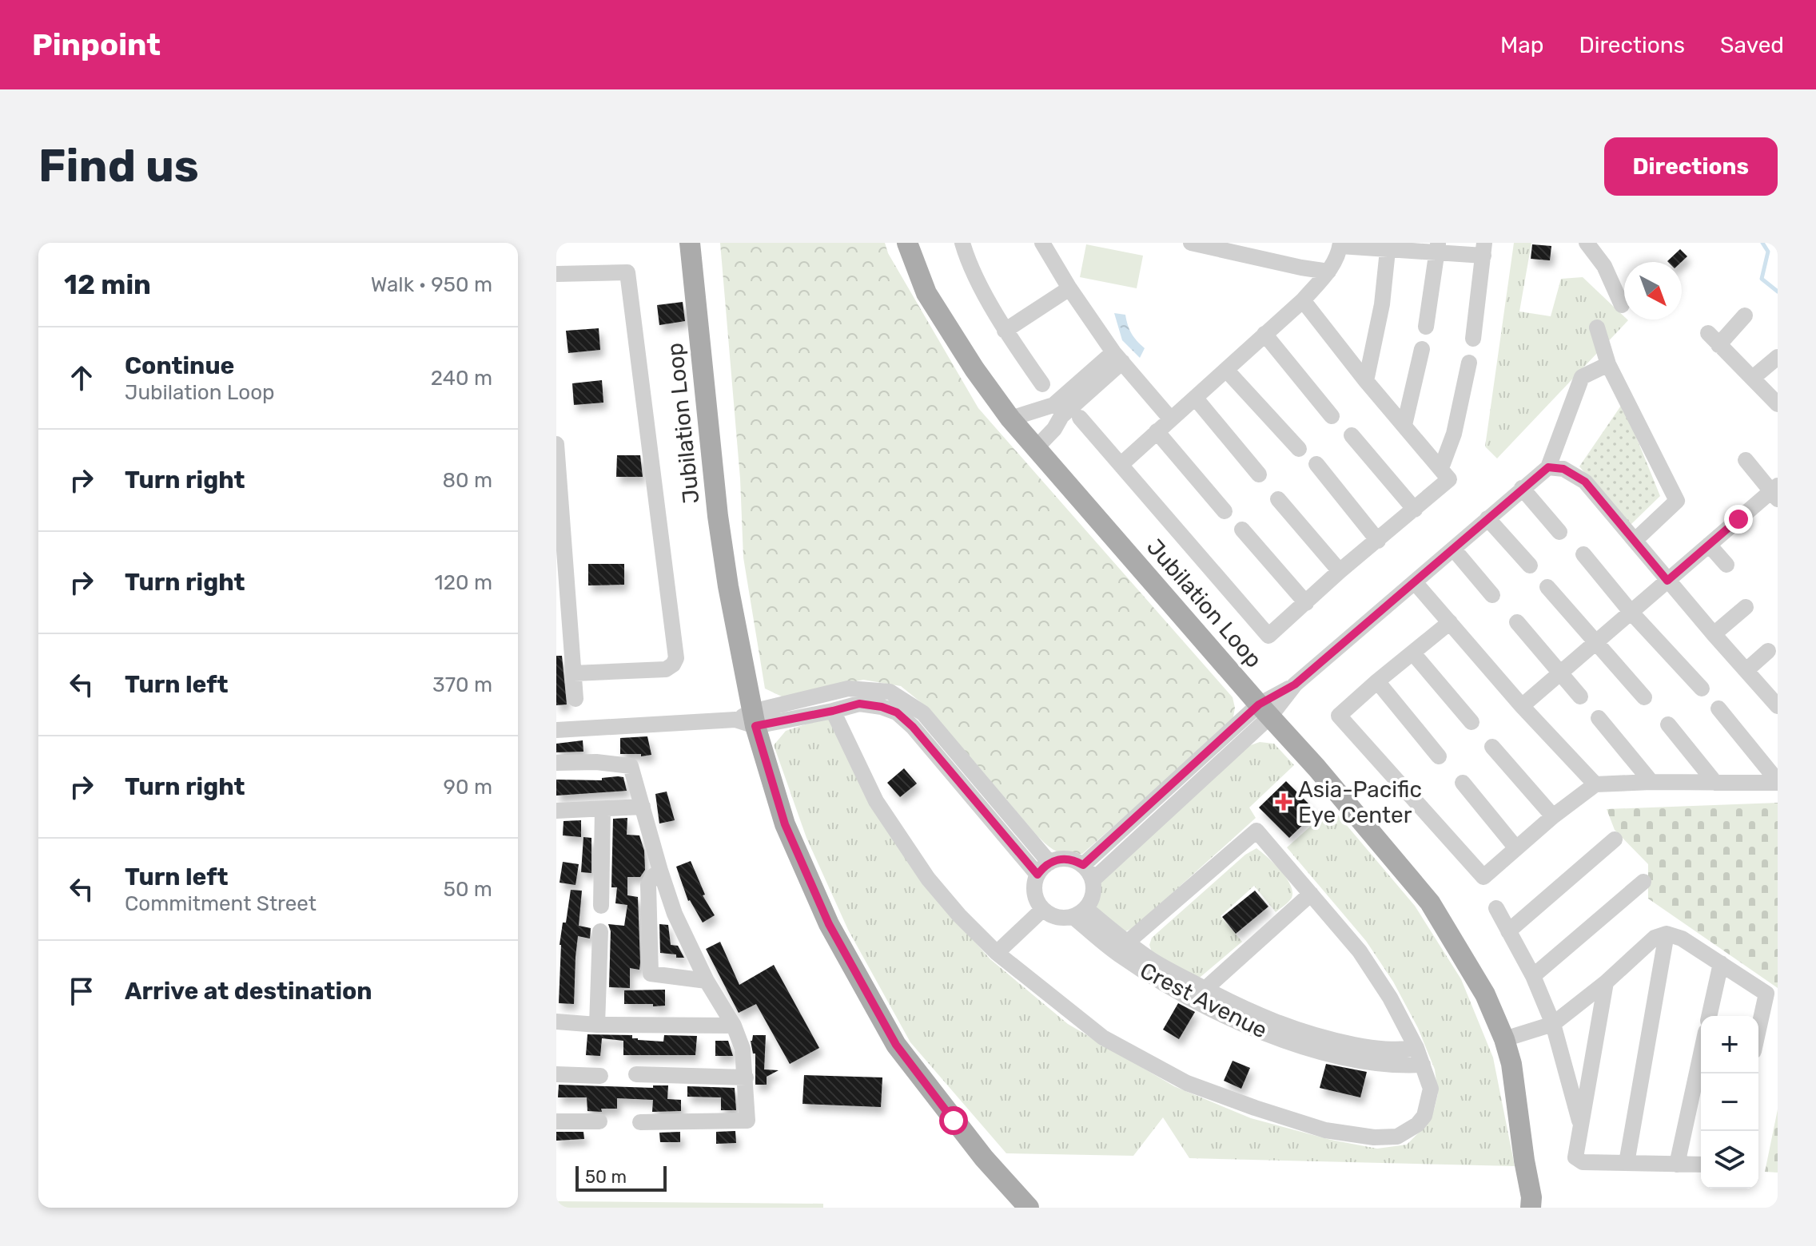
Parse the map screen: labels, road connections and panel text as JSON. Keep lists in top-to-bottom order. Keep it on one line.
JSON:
{"streets":{"main road":["Jubilation Loop"],"street":["Crest Avenue"]},"places":{"health":["Asia-Pacific Eye Center"]},"scale_bar":"50 m","north":"bottom right","page":{"header":"Pinpoint","nav":["Map","Directions","Saved"],"buttons":"Directions","title":"Find us","heading":["12 min","Walk · 950 m"],"list":[["Continue","Jubilation Loop","240 m"],["Turn right","80 m"],["Turn right","120 m"],["Turn left","370 m"],["Turn right","90 m"],["Turn left","Commitment Street","50 m"],"Arrive at destination"],"map_buttons":["+","−"],"scale":"50 m"}}
